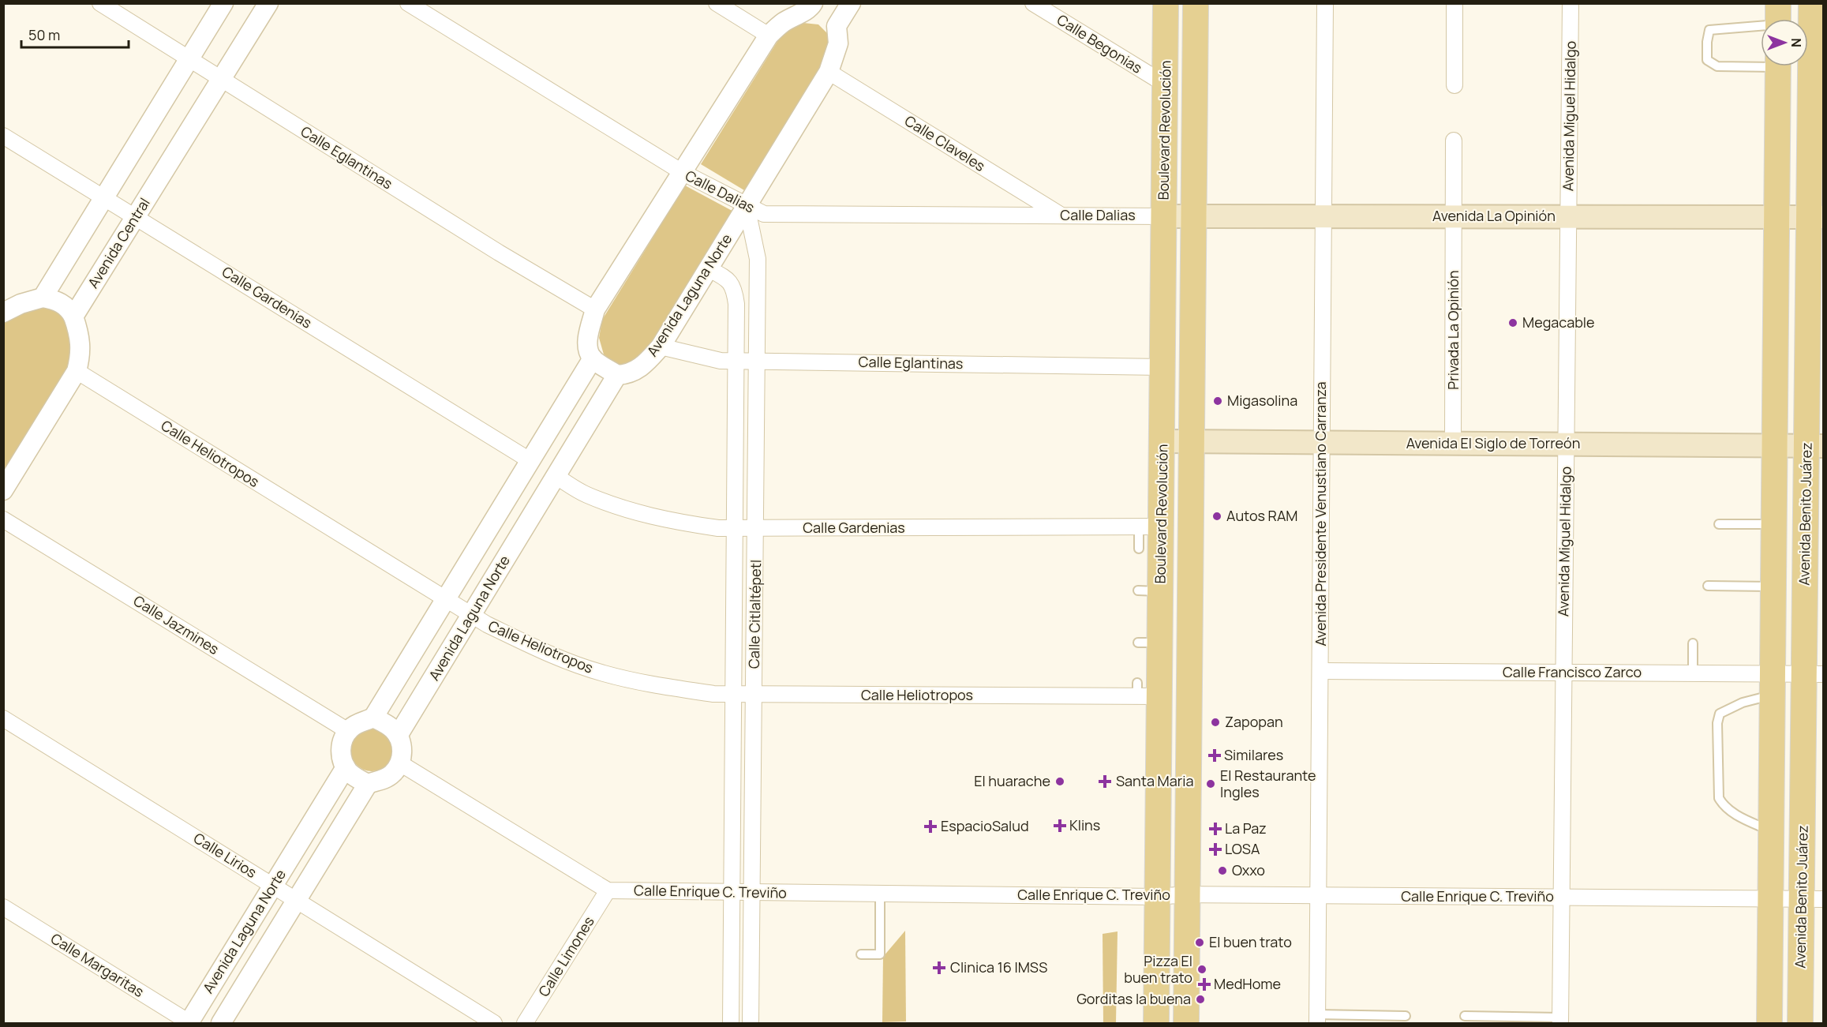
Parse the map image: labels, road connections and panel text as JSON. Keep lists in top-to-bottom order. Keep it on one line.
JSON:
{"streets":{"main road":["Boulevard Revolución","Avenida La Opinión","Avenida El Siglo de Torreón","Avenida Benito Juárez"],"street":["Calle Begonias","Avenida Miguel Hidalgo","Calle Claveles","Calle Eglantinas","Calle Dalias","Avenida Central","Avenida Laguna Norte","Calle Gardenias","Privada La Opinión","Calle Heliotropos","Avenida Presidente Venustiano Carranza","Calle Citlaltépetl","Calle Jazmines","Calle Francisco Zarco","Calle Lirios","Calle Enrique C. Treviño","Calle Limones","Calle Margaritas"]},"crossings":[["Calle Begonias","Boulevard Revolución"],["Avenida Miguel Hidalgo","Avenida La Opinión"],["Avenida Miguel Hidalgo","Avenida El Siglo de Torreón"],["Avenida Miguel Hidalgo","Calle Francisco Zarco"],["Avenida Miguel Hidalgo","Calle Enrique C. Treviño"],["Boulevard Revolución","Calle Eglantinas"],["Boulevard Revolución","Calle Dalias"],["Boulevard Revolución","Avenida La Opinión"],["Boulevard Revolución","Calle Gardenias"],["Boulevard Revolución","Avenida El Siglo de Torreón"],["Boulevard Revolución","Calle Heliotropos"],["Boulevard Revolución","Calle Enrique C. Treviño"],["Calle Claveles","Calle Dalias"],["Calle Claveles","Avenida Laguna Norte"],["Calle Eglantinas","Avenida Central"],["Calle Eglantinas","Avenida Laguna Norte"],["Calle Eglantinas","Calle Citlaltépetl"],["Calle Dalias","Avenida La Opinión"],["Calle Dalias","Avenida Laguna Norte"],["Calle Dalias","Calle Citlaltépetl"],["Avenida La Opinión","Privada La Opinión"],["Avenida La Opinión","Avenida Presidente Venustiano Carranza"],["Avenida La Opinión","Avenida Benito Juárez"],["Avenida Central","Calle Gardenias"],["Avenida Laguna Norte","Calle Gardenias"],["Avenida Laguna Norte","Calle Heliotropos"],["Avenida Laguna Norte","Calle Citlaltépetl"],["Avenida Laguna Norte","Calle Jazmines"],["Avenida Laguna Norte","Calle Lirios"],["Avenida Laguna Norte","Calle Margaritas"],["Calle Gardenias","Calle Citlaltépetl"],["Privada La Opinión","Avenida El Siglo de Torreón"],["Avenida El Siglo de Torreón","Avenida Presidente Venustiano Carranza"],["Avenida El Siglo de Torreón","Avenida Benito Juárez"],["Calle Heliotropos","Calle Citlaltépetl"],["Avenida Presidente Venustiano Carranza","Calle Francisco Zarco"],["Avenida Presidente Venustiano Carranza","Calle Enrique C. Treviño"],["Avenida Benito Juárez","Calle Francisco Zarco"],["Avenida Benito Juárez","Calle Enrique C. Treviño"],["Calle Citlaltépetl","Calle Enrique C. Treviño"],["Calle Enrique C. Treviño","Calle Limones"]],"places":{"other":["Megacable","Migasolina","Autos RAM","Zapopan","El huarache","El Restaurante Ingles","Oxxo","El buen trato","Pizza El buen trato","Gorditas la buena"],"health":["Similares","Santa Maria","Klins","EspacioSalud","La Paz","LOSA","Clinica 16 IMSS","MedHome"]},"scale_bar":"50 m","north":"right"}
